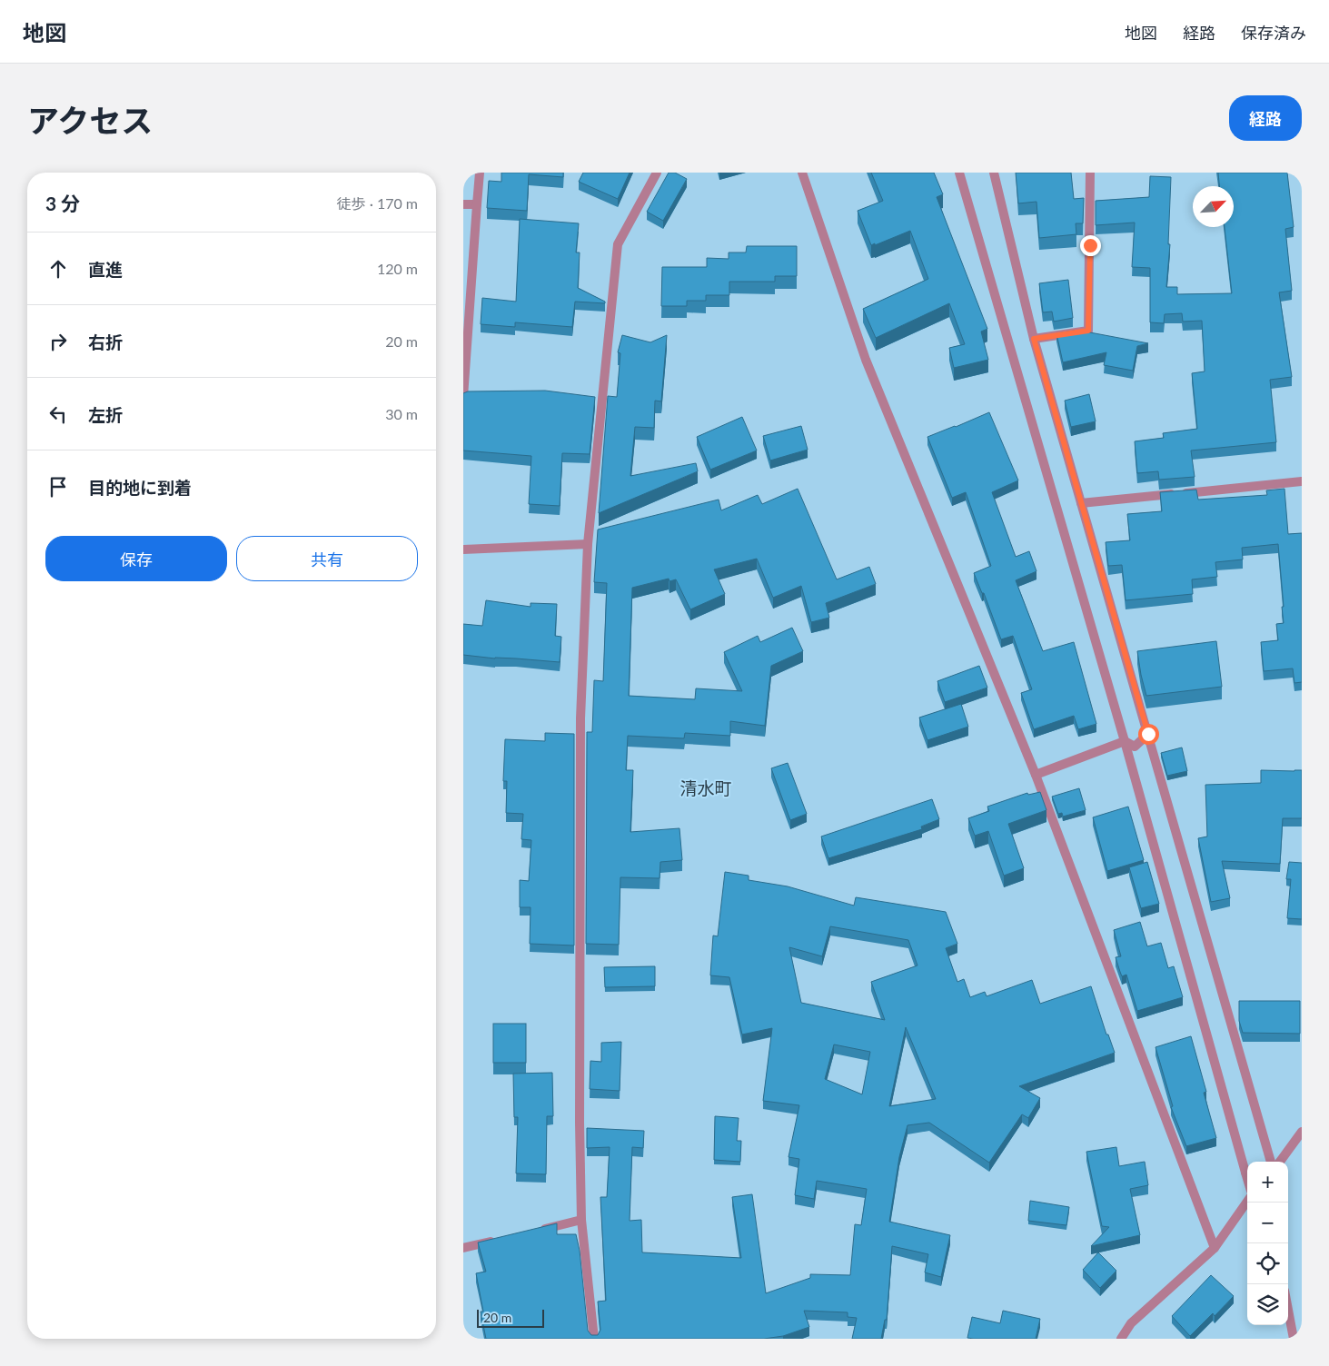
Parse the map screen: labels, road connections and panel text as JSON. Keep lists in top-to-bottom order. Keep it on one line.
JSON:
{"districts":["清水町"],"scale_bar":"20 m","north":"top right","page":{"header":"地図","nav":["地図","経路","保存済み"],"title":"アクセス","buttons":["経路",["保存","共有"]],"heading":["3 分","徒歩 · 170 m"],"list":[["直進","120 m"],["右折","20 m"],["左折","30 m"],"目的地に到着"],"map_buttons":["+","−"],"scale":"20 m"}}
